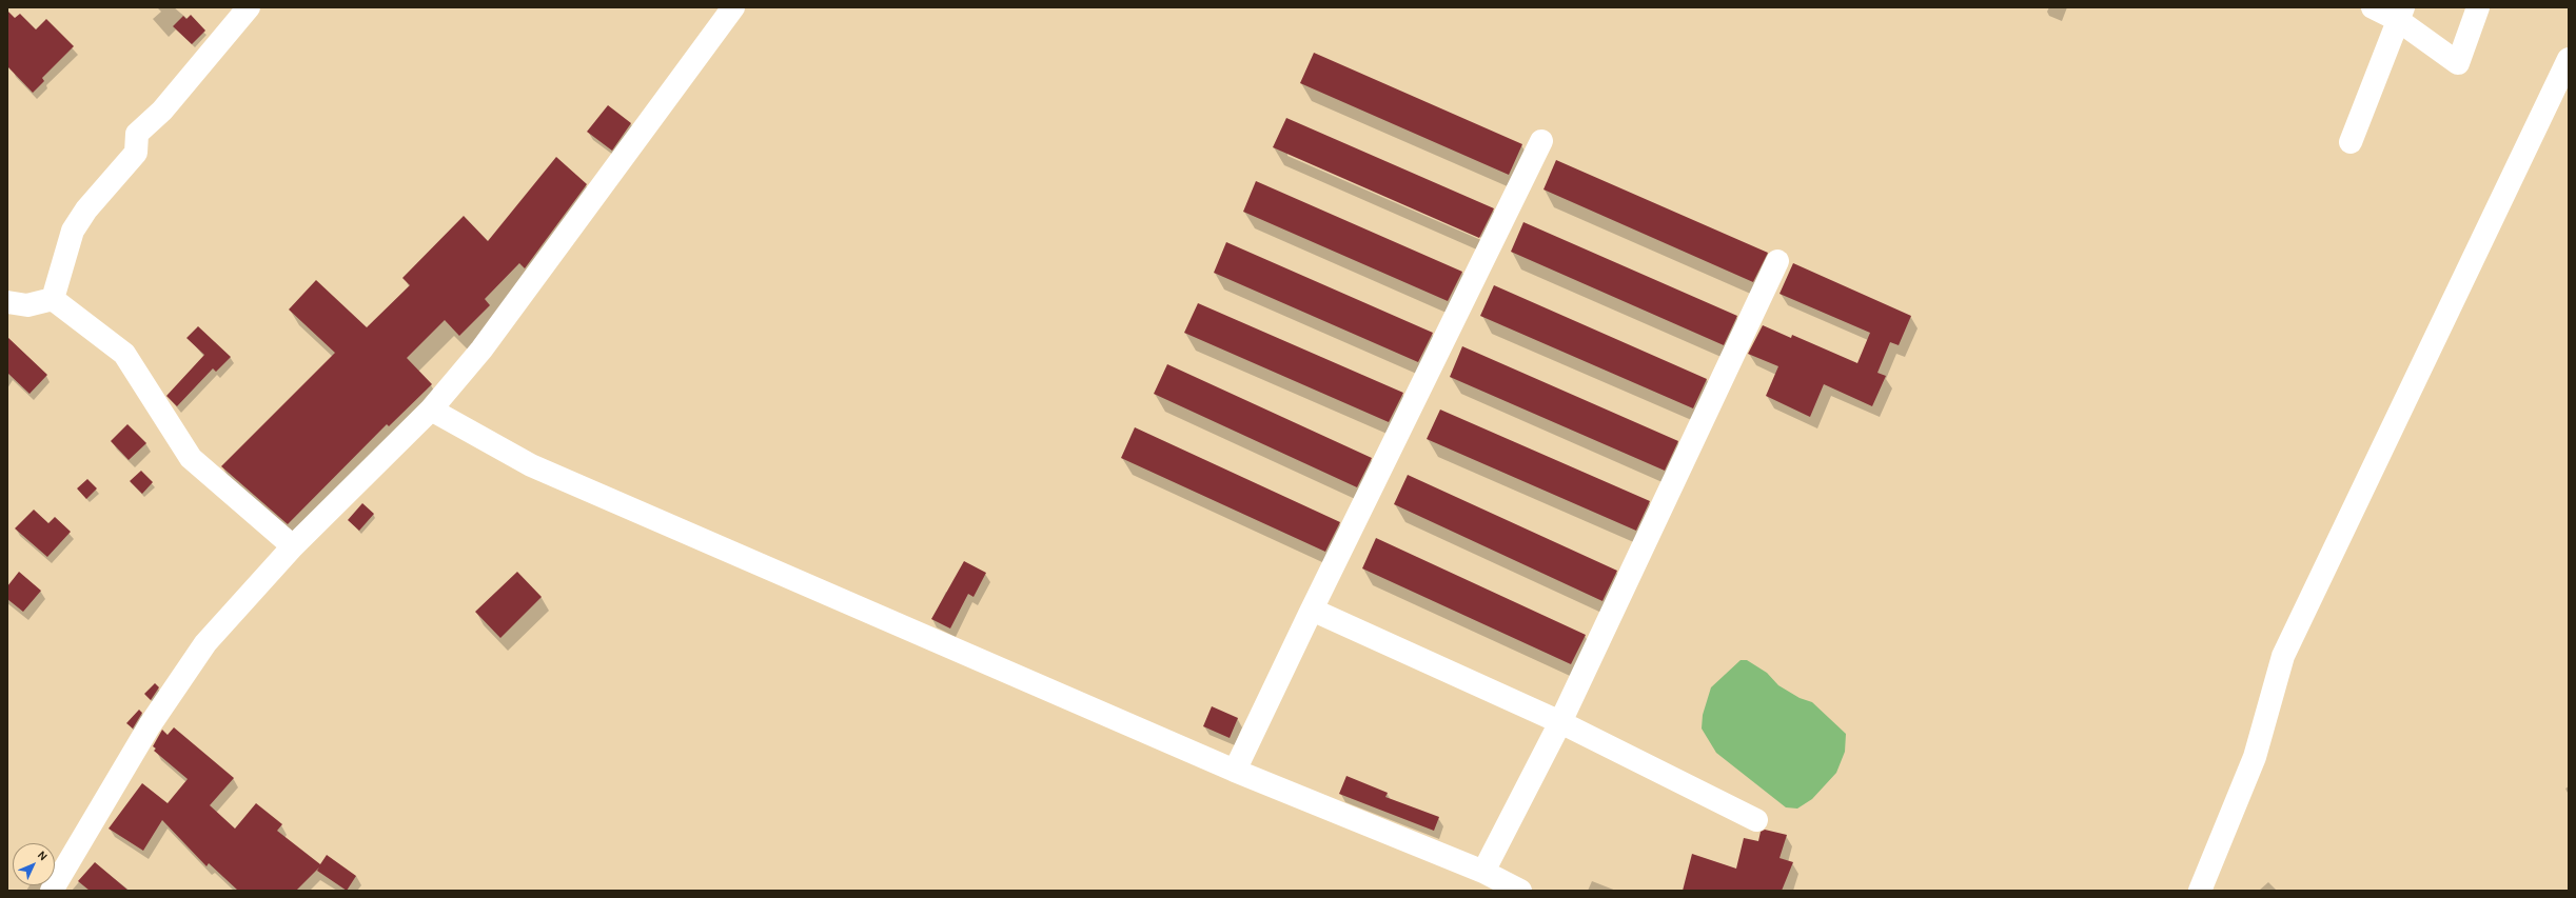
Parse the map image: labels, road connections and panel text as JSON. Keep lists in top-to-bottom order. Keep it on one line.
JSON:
{"north":"top right"}
